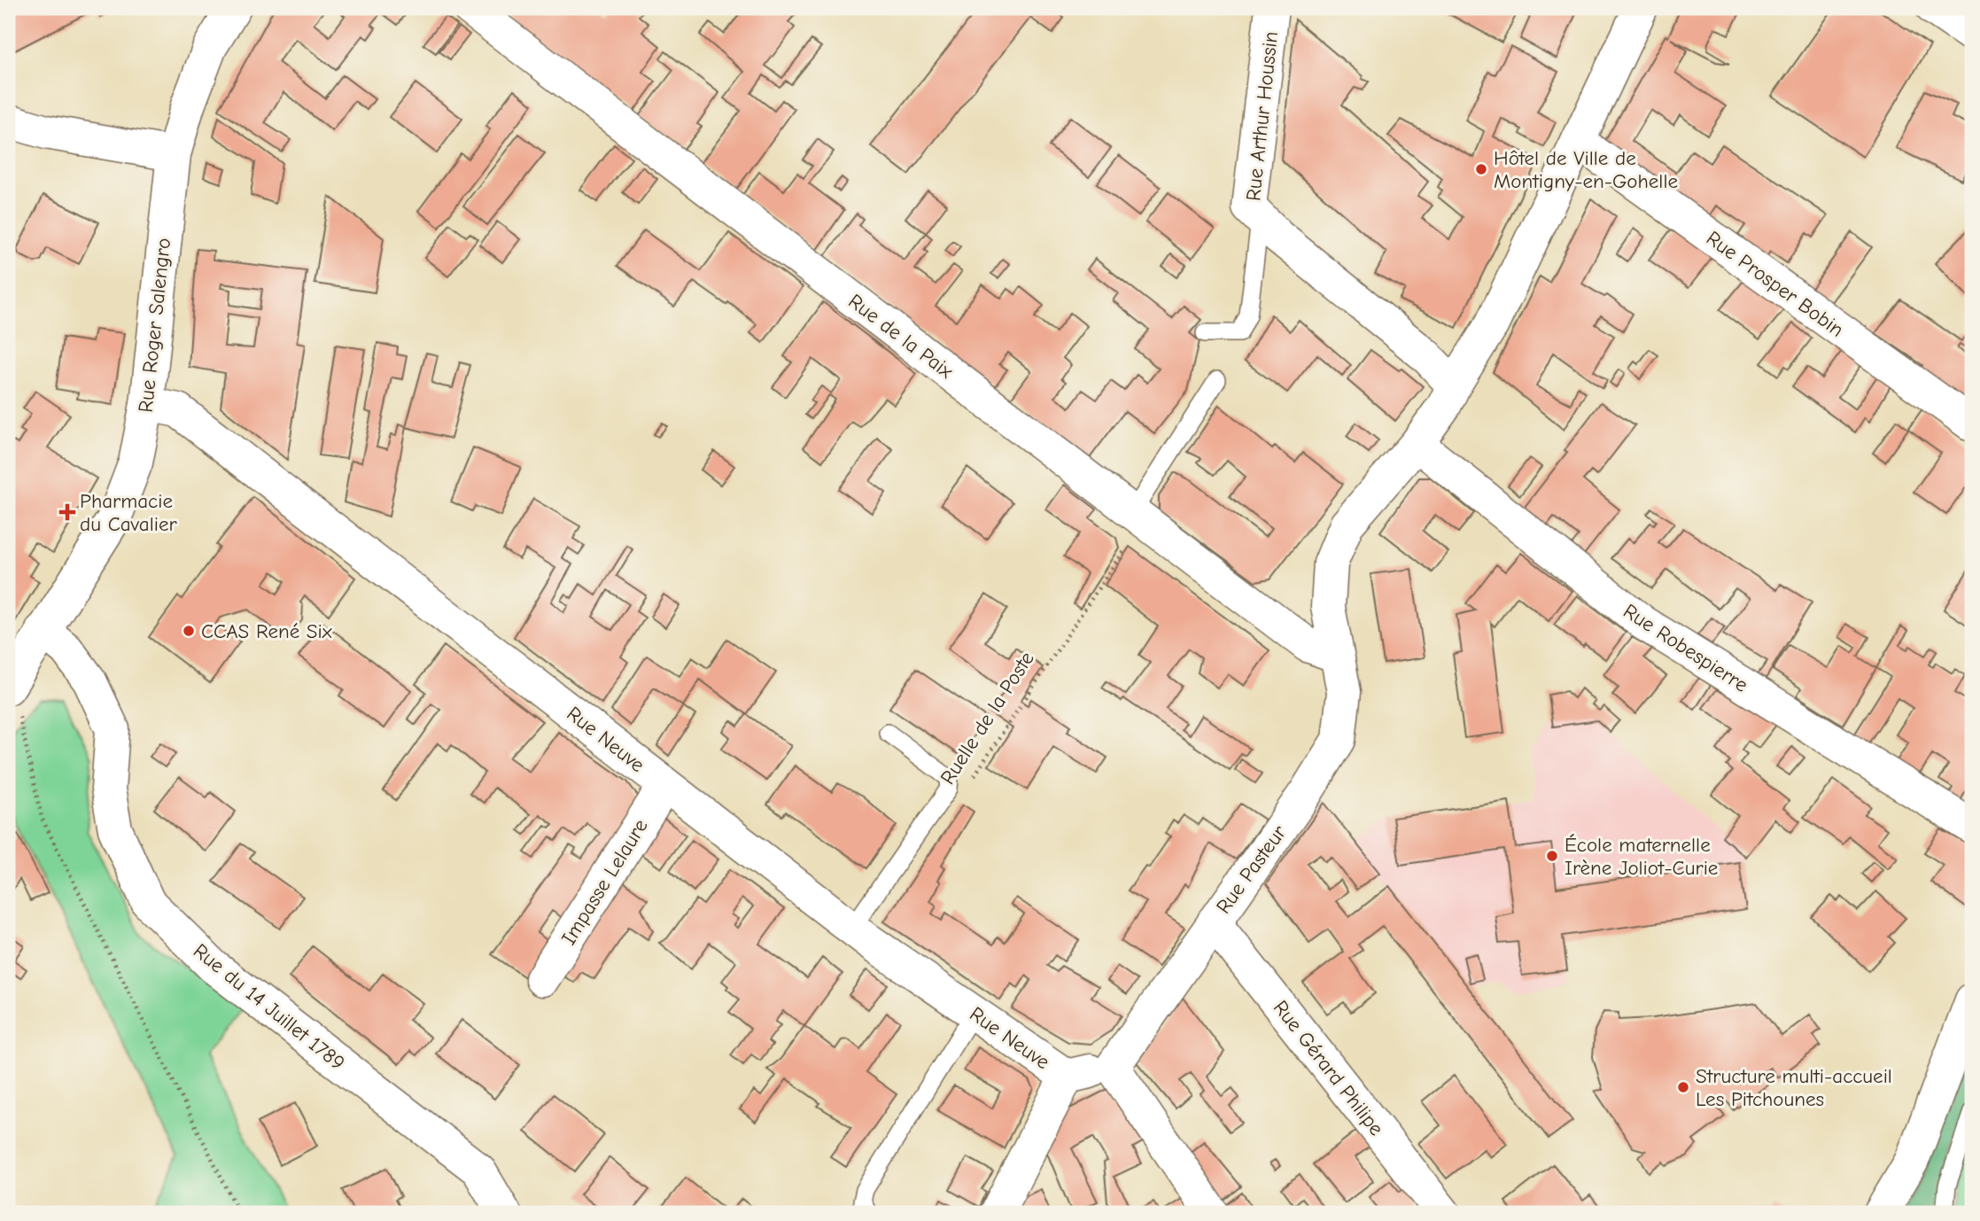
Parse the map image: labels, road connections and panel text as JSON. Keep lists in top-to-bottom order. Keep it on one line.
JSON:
{"streets":{"street":["Rue Arthur Houssin","Rue Prosper Bobin","Rue Roger Salengro","Rue de la Paix","Rue Robespierre","Rue Neuve","Rue Pasteur","Impasse Lelaure","Rue du 14 Juillet 1789","Rue Gérard Philipe"],"lane":["Ruelle de la Poste"]},"crossings":[["Rue Prosper Bobin","Rue Pasteur"],["Rue Roger Salengro","Rue Neuve"],["Rue Roger Salengro","Rue du 14 Juillet 1789"],["Rue de la Paix","Ruelle de la Poste"],["Rue de la Paix","Rue Pasteur"],["Rue Robespierre","Rue Pasteur"],["Ruelle de la Poste","Rue Neuve"],["Rue Neuve","Impasse Lelaure"],["Rue Pasteur","Rue Gérard Philipe"]],"places":{"other":["Hôtel de Ville de Montigny-en-Gohelle","CCAS René Six","École maternelle Irène Joliot-Curie","Structure multi-accueil Les Pitchounes"],"health":["Pharmacie du Cavalier"]}}
